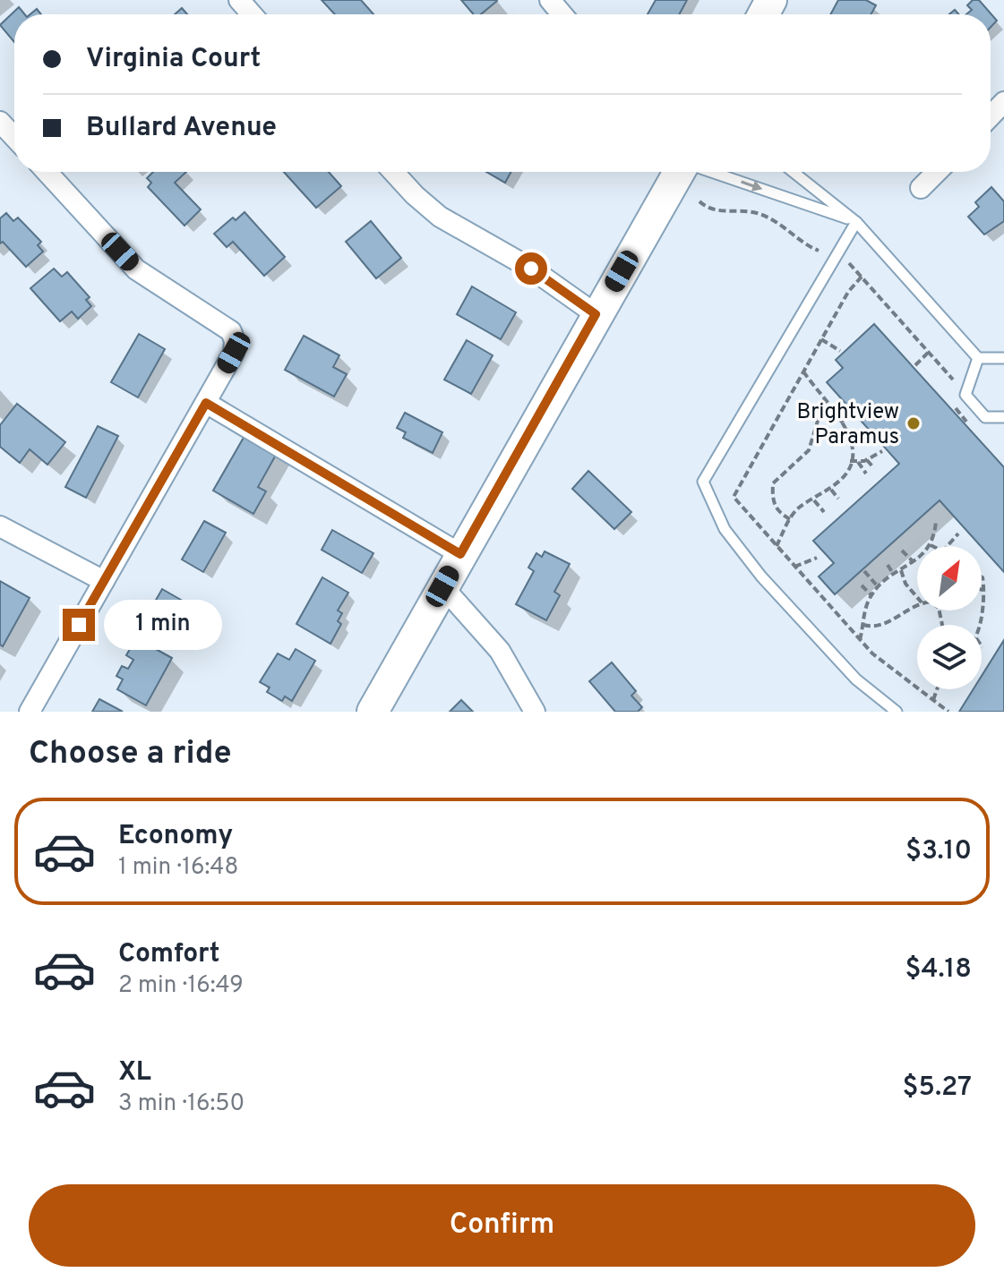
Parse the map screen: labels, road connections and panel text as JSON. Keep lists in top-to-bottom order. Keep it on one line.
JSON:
{"places":["Brightview Paramus"],"north":"top right","page":{"banner":["Virginia Court","Bullard Avenue"],"bubble":"1 min","heading":"Choose a ride","list":[{"name":"Economy","note":"1 min · 16:48","value":"$3.10"},{"name":"Comfort","note":"2 min · 16:49","value":"$4.18"},{"name":"XL","note":"3 min · 16:50","value":"$5.27"}],"buttons":"Confirm"}}
